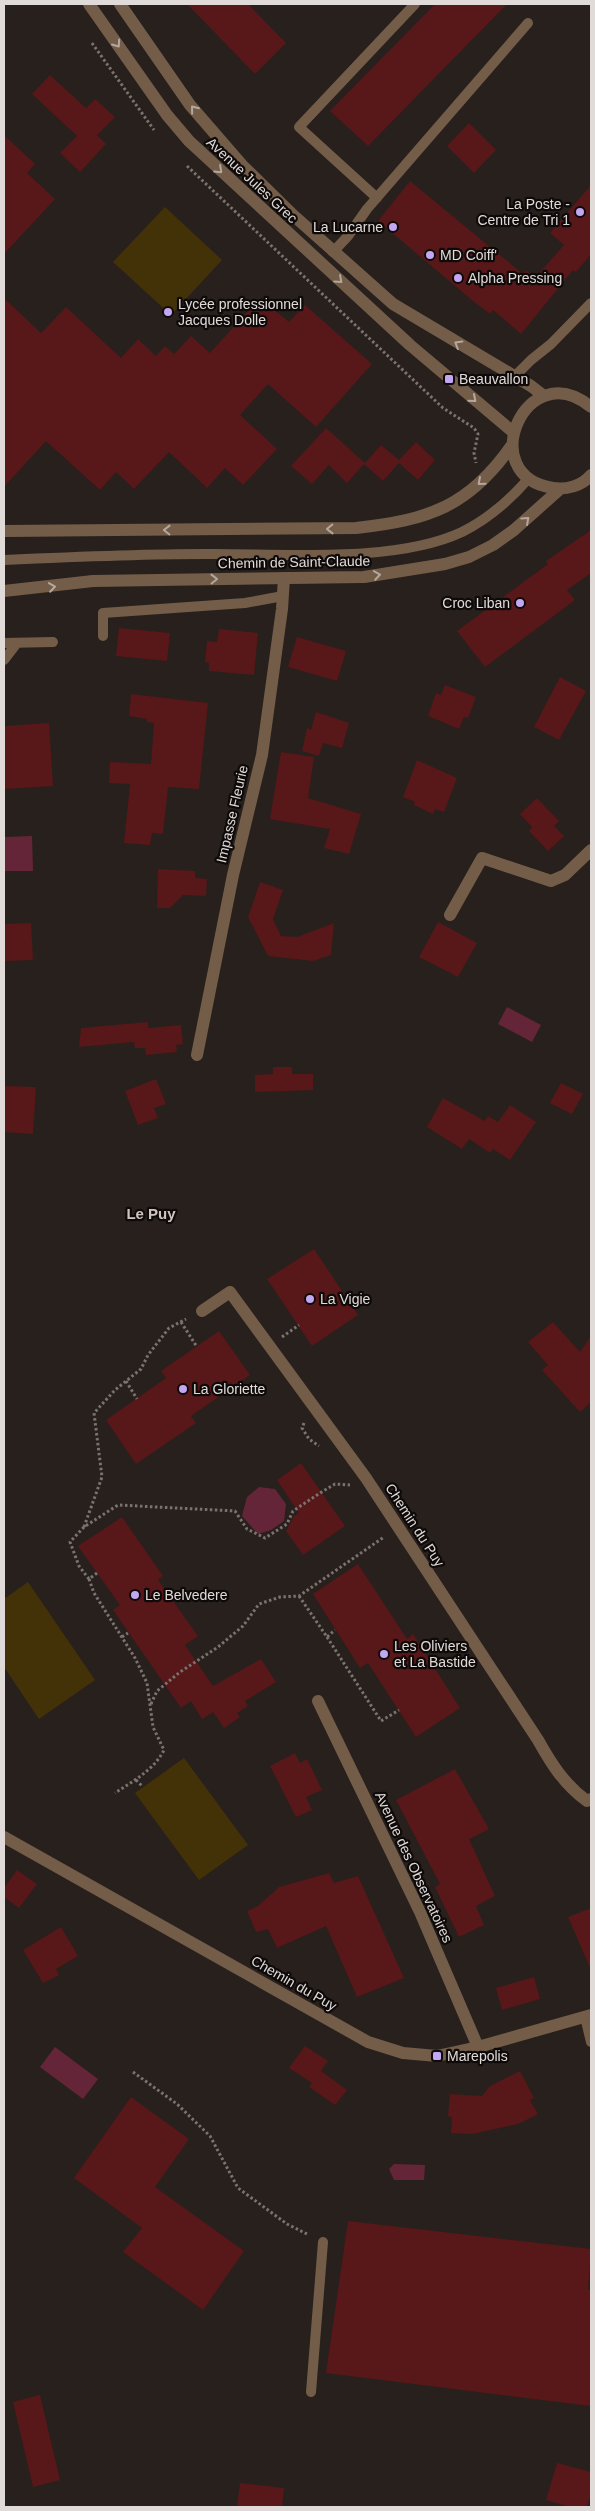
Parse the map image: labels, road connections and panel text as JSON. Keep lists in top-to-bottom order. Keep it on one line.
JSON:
{"streets":{"street":["Avenue Jules Grec","Chemin de Saint-Claude","Impasse Fleurie","Chemin du Puy","Avenue des Observatoires"]},"crossings":[["Chemin de Saint-Claude","Impasse Fleurie"],["Chemin du Puy","Avenue des Observatoires"]],"districts":["Le Puy"],"places":{"other":["La Poste - Centre de Tri 1","La Lucarne","MD Coiff'","Alpha Pressing","Lycée professionnel Jacques Dolle","Croc Liban","La Vigie","La Gloriette","Le Belvedere","Les Oliviers et La Bastide"],"transit":["Beauvallon","Marepolis"]}}
